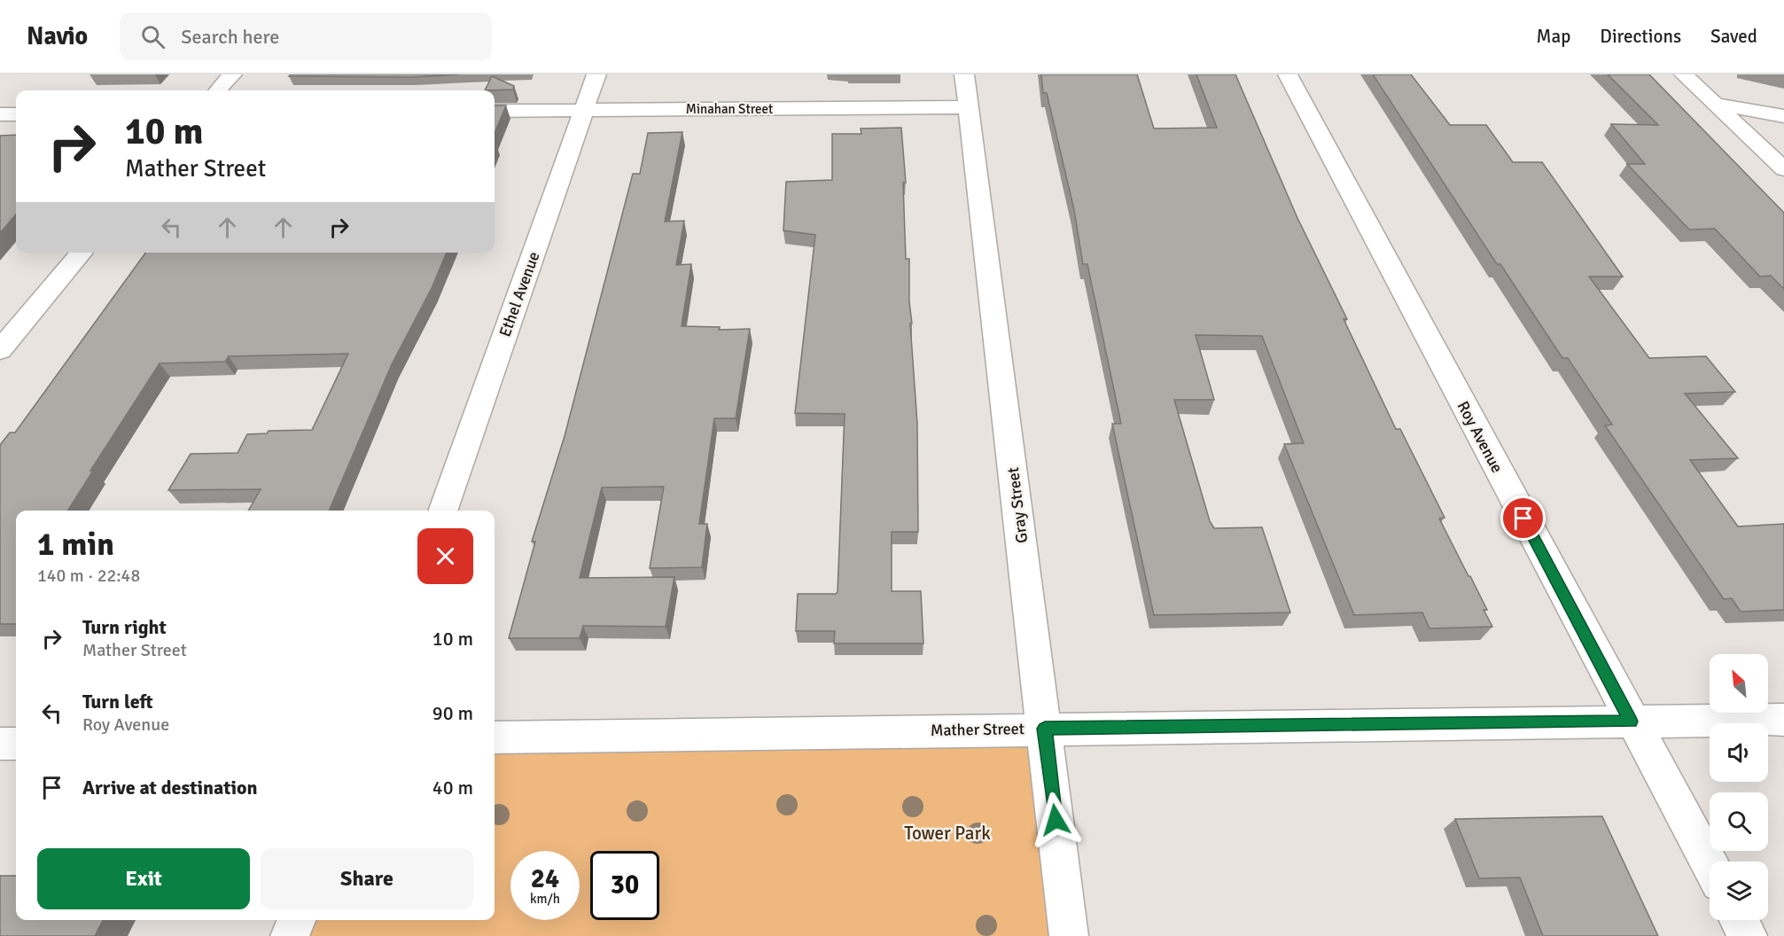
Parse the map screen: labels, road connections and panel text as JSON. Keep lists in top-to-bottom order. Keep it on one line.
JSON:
{"streets":{"street":["Minahan Street","Ethel Avenue","Roy Avenue","Gray Street","Mather Street"]},"crossings":[["Minahan Street","Ethel Avenue"],["Minahan Street","Gray Street"],["Roy Avenue","Mather Street"],["Gray Street","Mather Street"]],"parks":["Tower Park"],"north":"top left","page":{"header":"Navio","search":"Search here","nav":["Map","Directions","Saved"],"turn":["10 m","Mather Street"],"heading":["1 min","140 m · 22:48"],"list":[{"name":"Turn right","note":"Mather Street","value":"10 m"},{"name":"Turn left","note":"Roy Avenue","value":"90 m"},{"name":"Arrive at destination","value":"40 m"}],"buttons":["Exit","Share"],"speed":"24 km/h","limit":"30"}}
